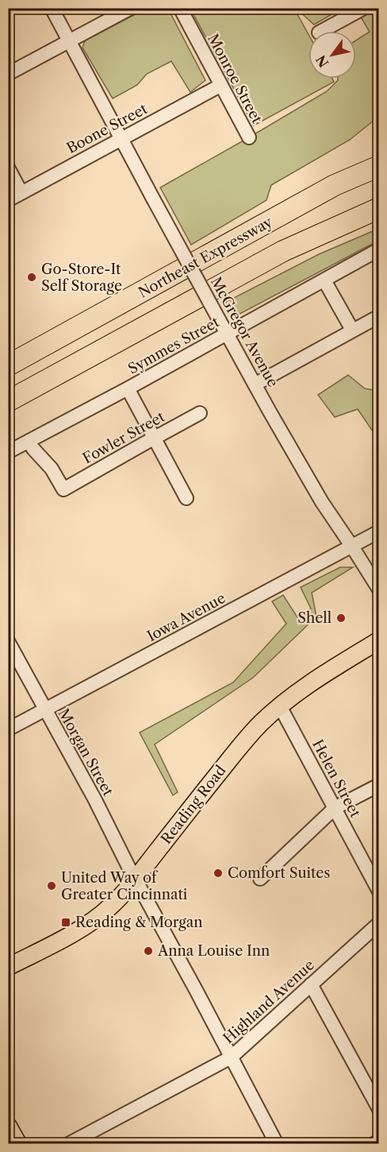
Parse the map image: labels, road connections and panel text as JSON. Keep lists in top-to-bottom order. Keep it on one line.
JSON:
{"streets":{"highway":["Northeast Expressway"],"main road":["Reading Road"],"street":["Monroe Street","Boone Street","McGregor Avenue","Symmes Street","Fowler Street","Iowa Avenue","Morgan Street","Helen Street","Highland Avenue"]},"crossings":[["Monroe Street","Boone Street"],["Boone Street","McGregor Avenue"],["McGregor Avenue","Symmes Street"],["McGregor Avenue","Iowa Avenue"],["Symmes Street","Fowler Street"],["Iowa Avenue","Morgan Street"],["Morgan Street","Reading Road"],["Morgan Street","Highland Avenue"],["Helen Street","Reading Road"]],"places":{"other":["Go-Store-It Self Storage","Shell","Comfort Suites","United Way of Greater Cincinnati","Anna Louise Inn"],"transit":["Reading & Morgan"]},"north":"bottom left"}
